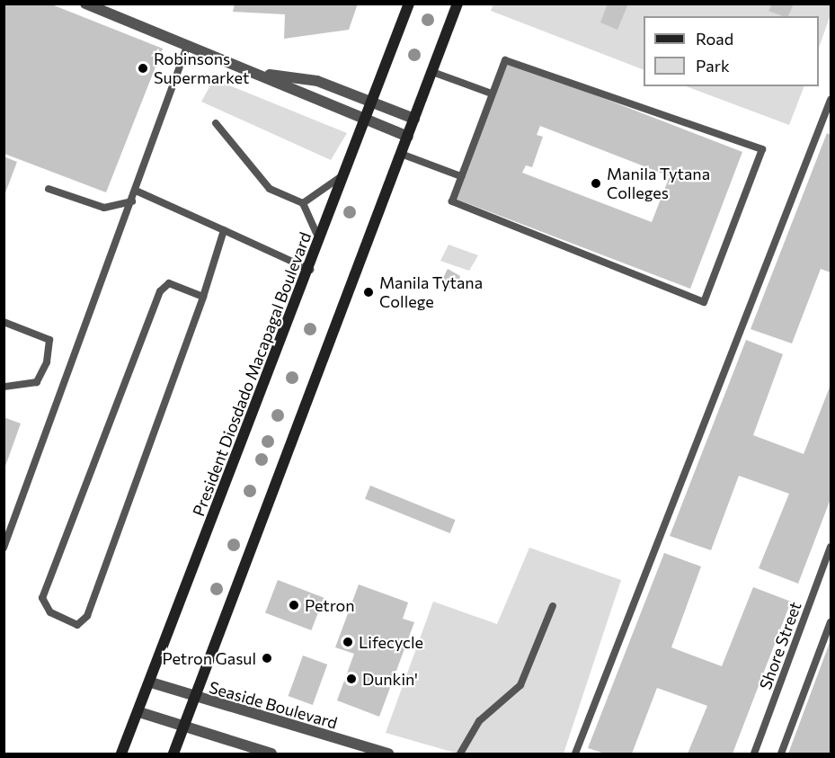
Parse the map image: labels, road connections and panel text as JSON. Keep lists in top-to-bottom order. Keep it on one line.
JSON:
{"streets":{"main road":["President Diosdado Macapagal Boulevard"],"street":["Seaside Boulevard"],"lane":["Shore Street"]},"crossings":[["President Diosdado Macapagal Boulevard","Seaside Boulevard"]],"places":["Robinsons Supermarket","Manila Tytana Colleges","Manila Tytana College","Petron","Lifecycle","Petron Gasul","Dunkin'"],"legend":["Road","Park"]}
